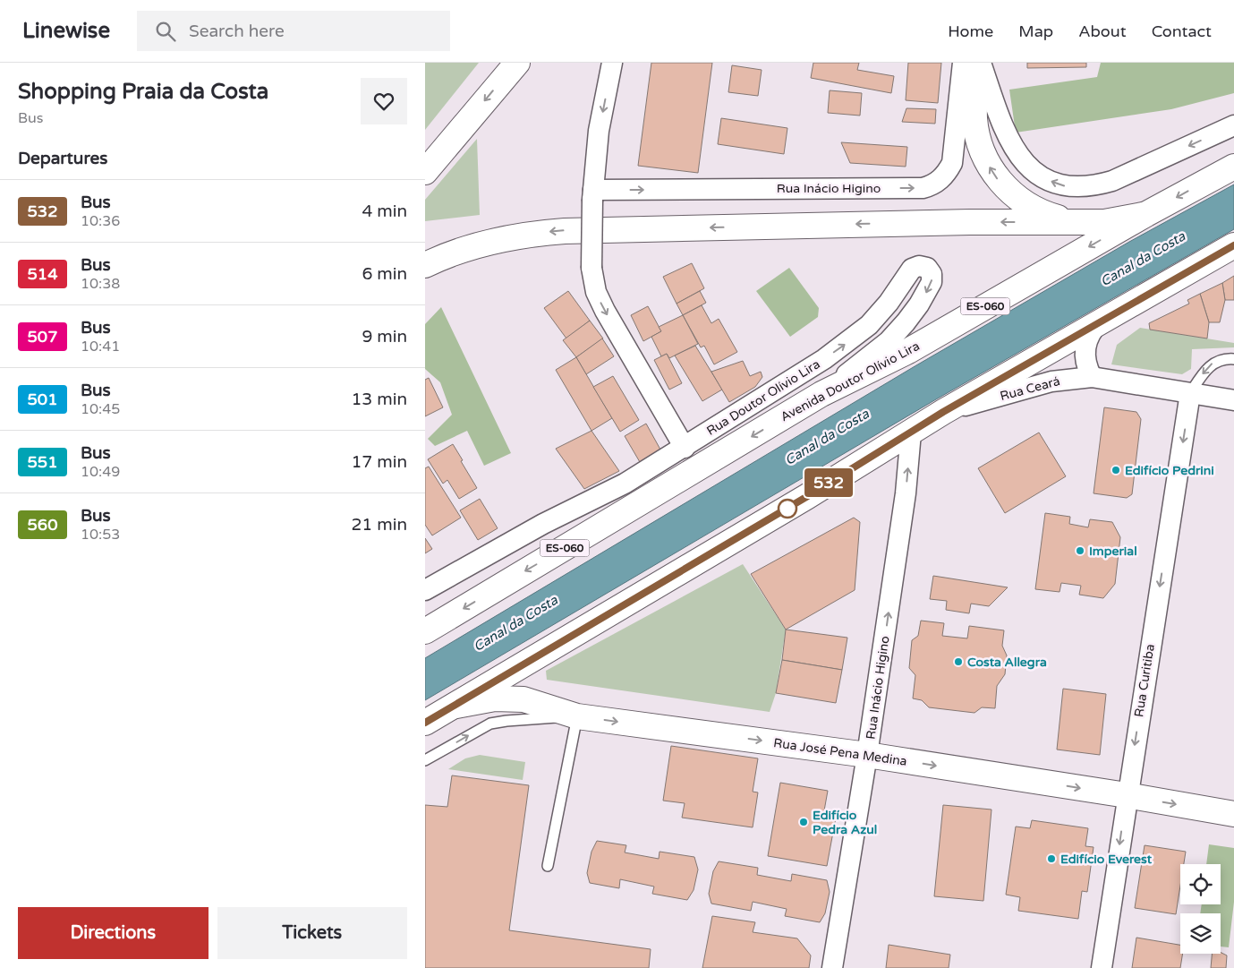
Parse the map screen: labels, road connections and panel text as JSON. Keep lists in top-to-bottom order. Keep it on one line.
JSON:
{"streets":{"street":["Rua Inácio Higino","ES-060","Avenida Doutor Olívio Lira","Rua Ceará","Rua Doutor Olívio Lira","Rua Curitiba","Rua José Pena Medina"]},"crossings":[["Rua Inácio Higino","Rua José Pena Medina"],["Avenida Doutor Olívio Lira","Rua Doutor Olívio Lira"],["Rua Ceará","Rua Curitiba"],["Rua Curitiba","Rua José Pena Medina"]],"one_way":["Rua Curitiba","Rua José Pena Medina"],"water":["Canal da Costa"],"places":["Edifício Pedrini","Imperial","Costa Allegra","Edifício Pedra Azul","Edifício Everest"],"lines":["bus line 532"],"page":{"header":"Linewise","search":"Search here","nav":["Home","Map","About","Contact"],"heading":[["Shopping Praia da Costa","Bus"],"Departures"],"on_map":"532","list":[{"mark":"532","name":"Bus","note":"10:36","value":"4 min"},{"mark":"514","name":"Bus","note":"10:38","value":"6 min"},{"mark":"507","name":"Bus","note":"10:41","value":"9 min"},{"mark":"501","name":"Bus","note":"10:45","value":"13 min"},{"mark":"551","name":"Bus","note":"10:49","value":"17 min"},{"mark":"560","name":"Bus","note":"10:53","value":"21 min"}],"buttons":["Directions","Tickets"]}}
